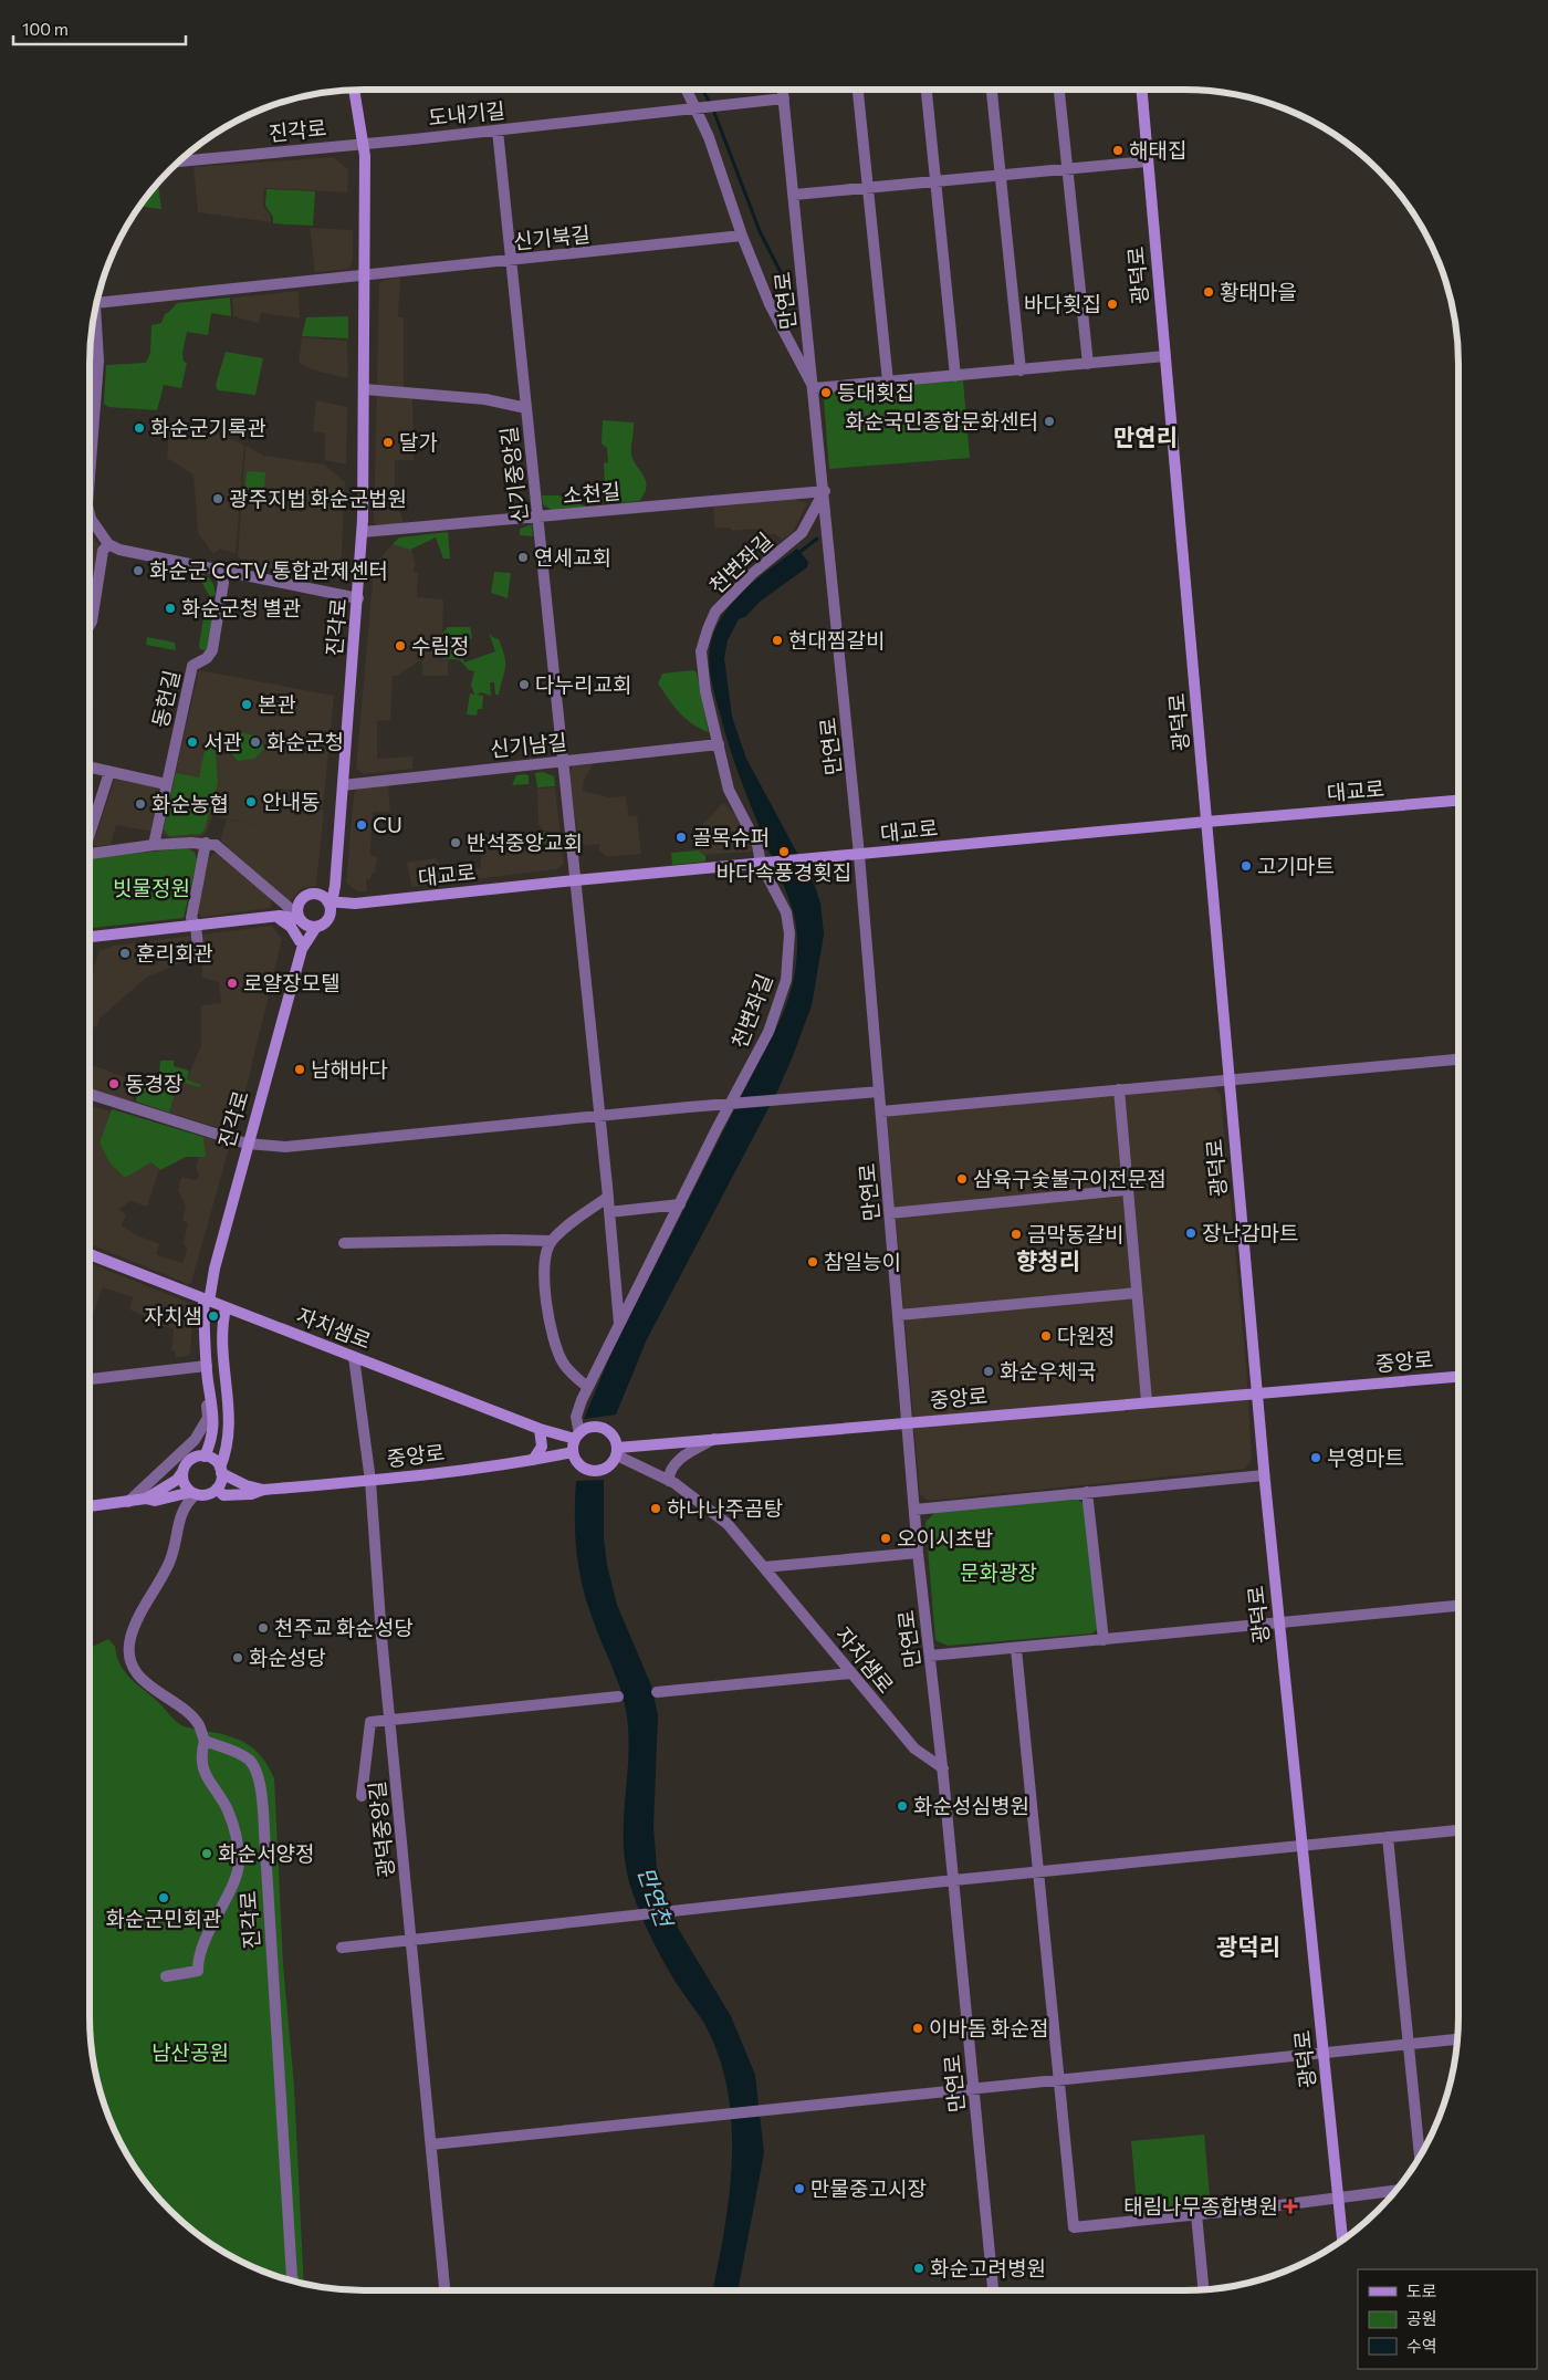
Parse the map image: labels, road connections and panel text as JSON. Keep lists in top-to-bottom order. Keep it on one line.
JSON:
{"streets":{"street":["도내기길","진각로","신기북길","광덕로","만연로","신기중앙길","소천길","천변좌길","동헌길","신기남길","대교로","자치샘로","중앙로","광덕중앙길"]},"crossings":[["도내기길","진각로"],["도내기길","만연로"],["도내기길","신기중앙길"],["진각로","신기북길"],["진각로","소천길"],["진각로","신기남길"],["진각로","대교로"],["진각로","자치샘로"],["진각로","중앙로"],["신기북길","신기중앙길"],["광덕로","대교로"],["광덕로","중앙로"],["만연로","소천길"],["만연로","천변좌길"],["만연로","대교로"],["만연로","자치샘로"],["만연로","중앙로"],["신기중앙길","소천길"],["신기중앙길","천변좌길"],["신기중앙길","신기남길"],["신기중앙길","대교로"],["소천길","천변좌길"],["천변좌길","신기남길"],["천변좌길","대교로"],["천변좌길","자치샘로"],["천변좌길","중앙로"],["자치샘로","중앙로"],["자치샘로","광덕중앙길"],["중앙로","광덕중앙길"]],"districts":["만연리","향청리","광덕리"],"water":["만연천"],"parks":["빗물정원","문화광장","남산공원"],"places":{"other":["해태집","황태마을","바다횟집","등대횟집","화순국민종합문화센터","화순군기록관","달가","광주지법 화순군법원","연세교회","화순군 CCTV 통합관제센터","화순군청 별관","현대찜갈비","수림정","다누리교회","본관","서관","화순군청","안내동","화순농협","CU","골목슈퍼","반석중앙교회","바다속풍경횟집","고기마트","훈리회관","로얄장모텔","남해바다","동경장","삼육구숯불구이전문점","장난감마트","금막동갈비","참일능이","자치샘","다원정","화순우체국","부영마트","하나나주곰탕","오이시초밥","천주교 화순성당","화순성당","화순성심병원","화순서양정","화순군민회관","이바돔 화순점","만물중고시장","화순고려병원"],"health":["태림나무종합병원"]},"legend":["도로","공원","수역"],"scale_bar":"100 m"}
